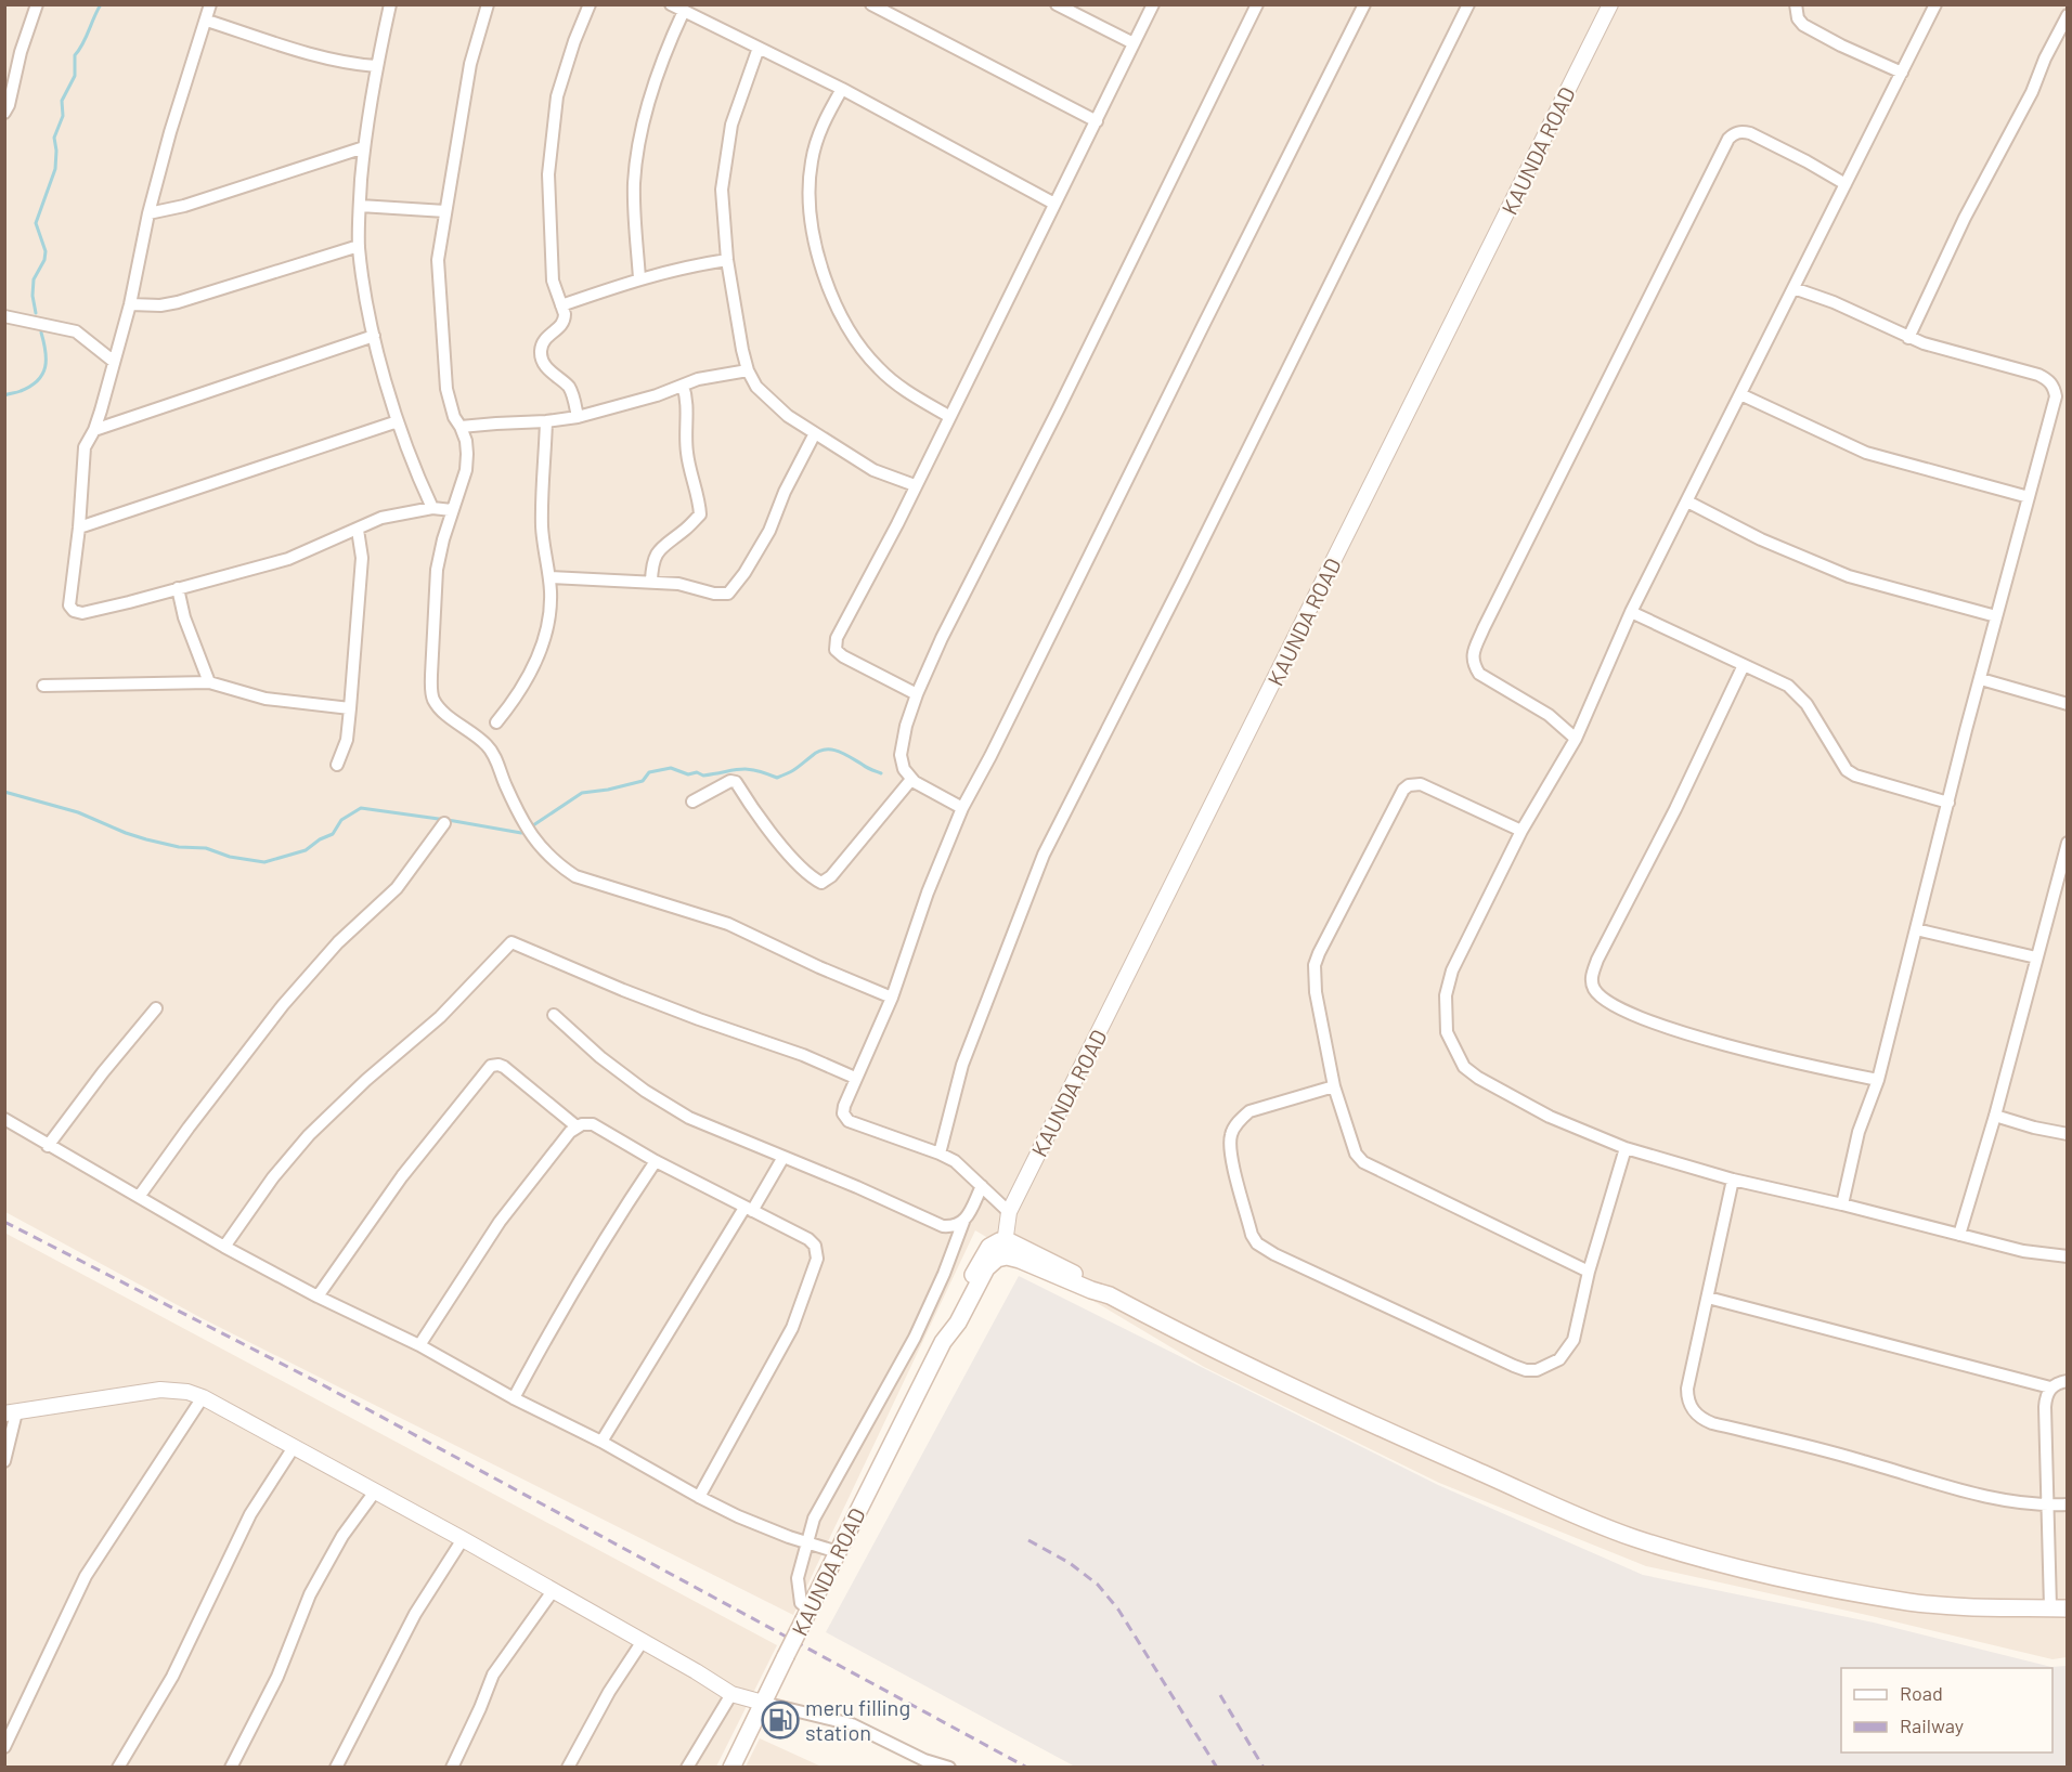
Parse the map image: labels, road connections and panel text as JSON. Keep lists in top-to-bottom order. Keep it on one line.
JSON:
{"streets":{"main road":["KAUNDA ROAD"]},"places":{"fuel station":["meru filling station"]},"legend":["Road","Railway"]}
